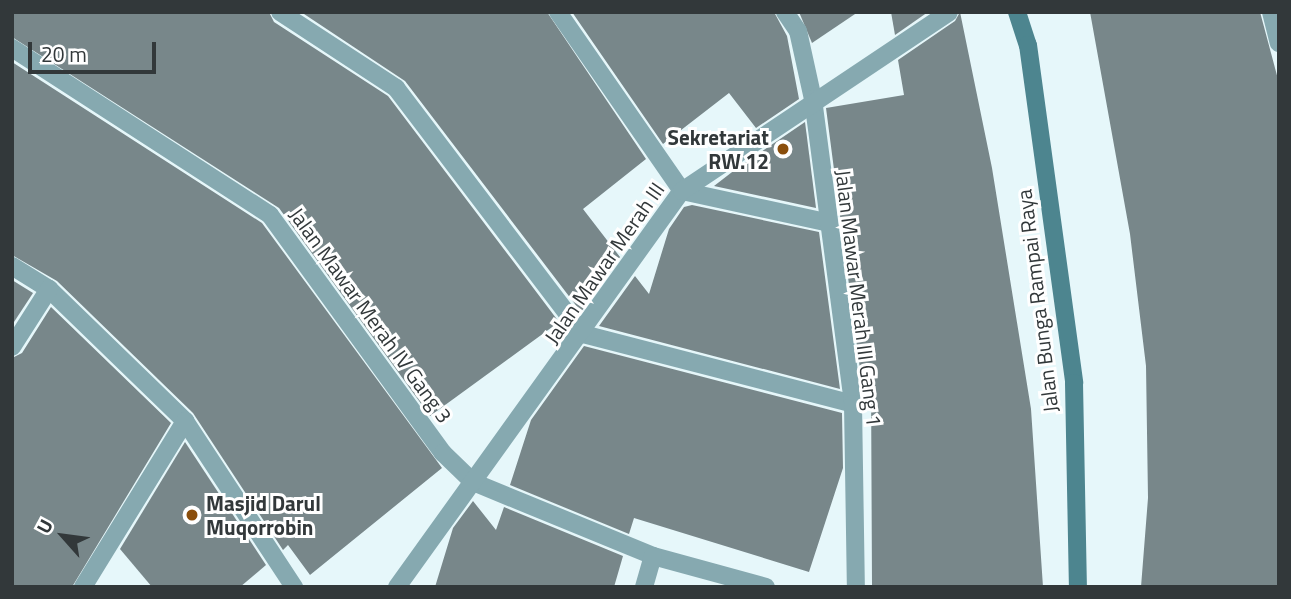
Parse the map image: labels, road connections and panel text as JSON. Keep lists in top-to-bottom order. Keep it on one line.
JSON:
{"streets":{"street":["Jalan Mawar Merah III","Jalan Mawar Merah III Gang 1","Jalan Bunga Rampai Raya","Jalan Mawar Merah IV Gang 3"]},"crossings":[["Jalan Mawar Merah III","Jalan Mawar Merah III Gang 1"],["Jalan Mawar Merah III","Jalan Mawar Merah IV Gang 3"]],"places":["Sekretariat RW.12","Masjid Darul Muqorrobin"],"scale_bar":"20 m","north":"top left"}
